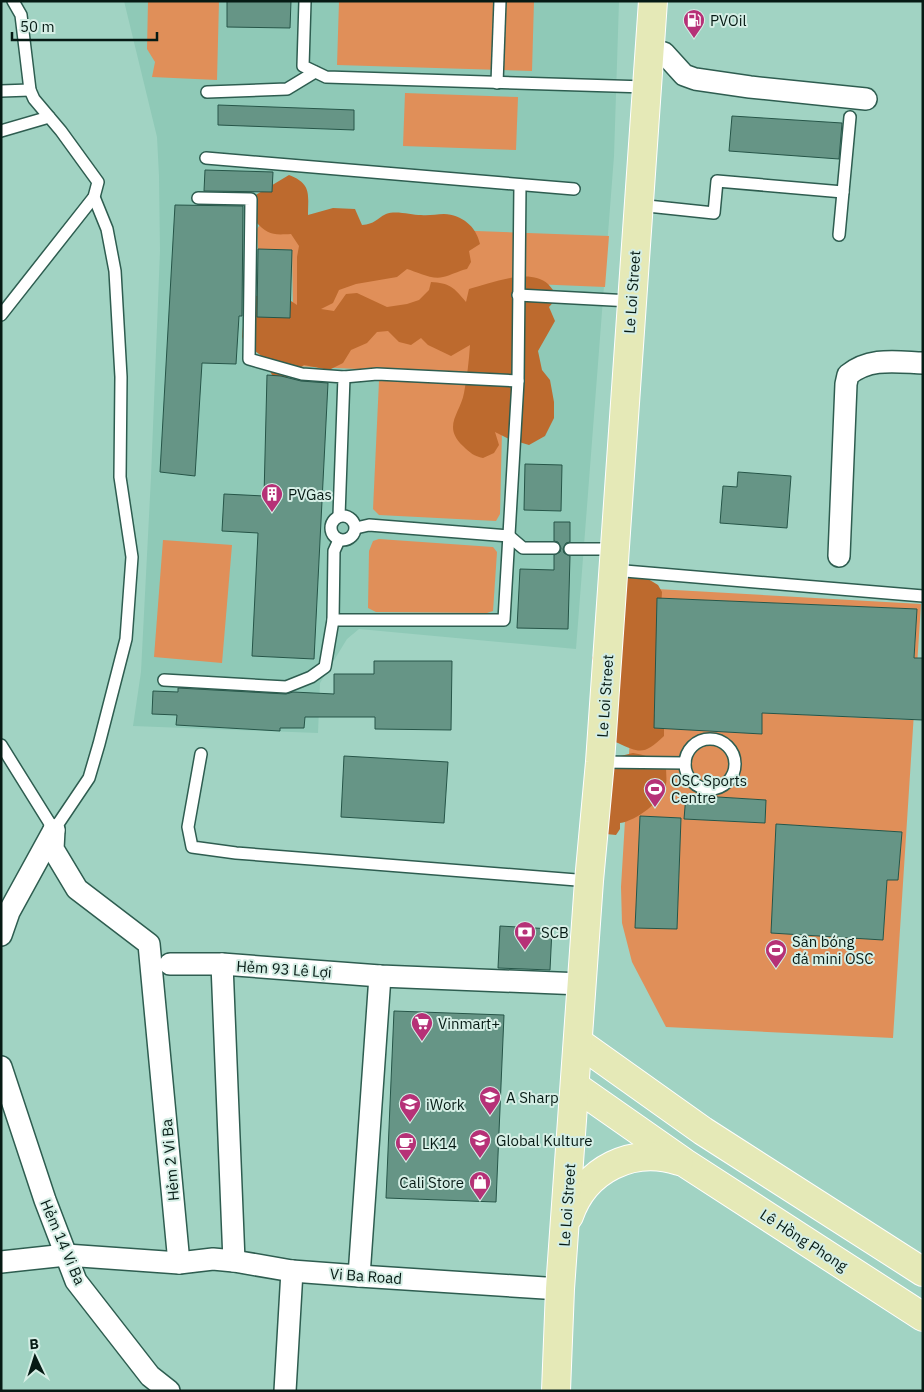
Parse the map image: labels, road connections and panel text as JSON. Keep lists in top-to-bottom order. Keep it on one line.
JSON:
{"streets":{"main road":["Le Loi Street","Lê Hồng Phong"],"street":["Hẻm 93 Lê Lợi","Hẻm 2 Vi Ba","Hẻm 14 Vi Ba","Vi Ba Road"]},"crossings":[["Le Loi Street","Hẻm 93 Lê Lợi"],["Le Loi Street","Lê Hồng Phong"],["Le Loi Street","Vi Ba Road"]],"places":{"fuel station":["PVOil"],"building":["PVGas"],"sports":["OSC Sports Centre","Sân bóng đá mini OSC"],"bank":["SCB"],"supermarket":["Vinmart+"],"school or university":["A Sharp","iWork","Global Kulture"],"cafe":["LK14"],"shop":["Cali Store"]},"scale_bar":"50 m","north":"top"}
